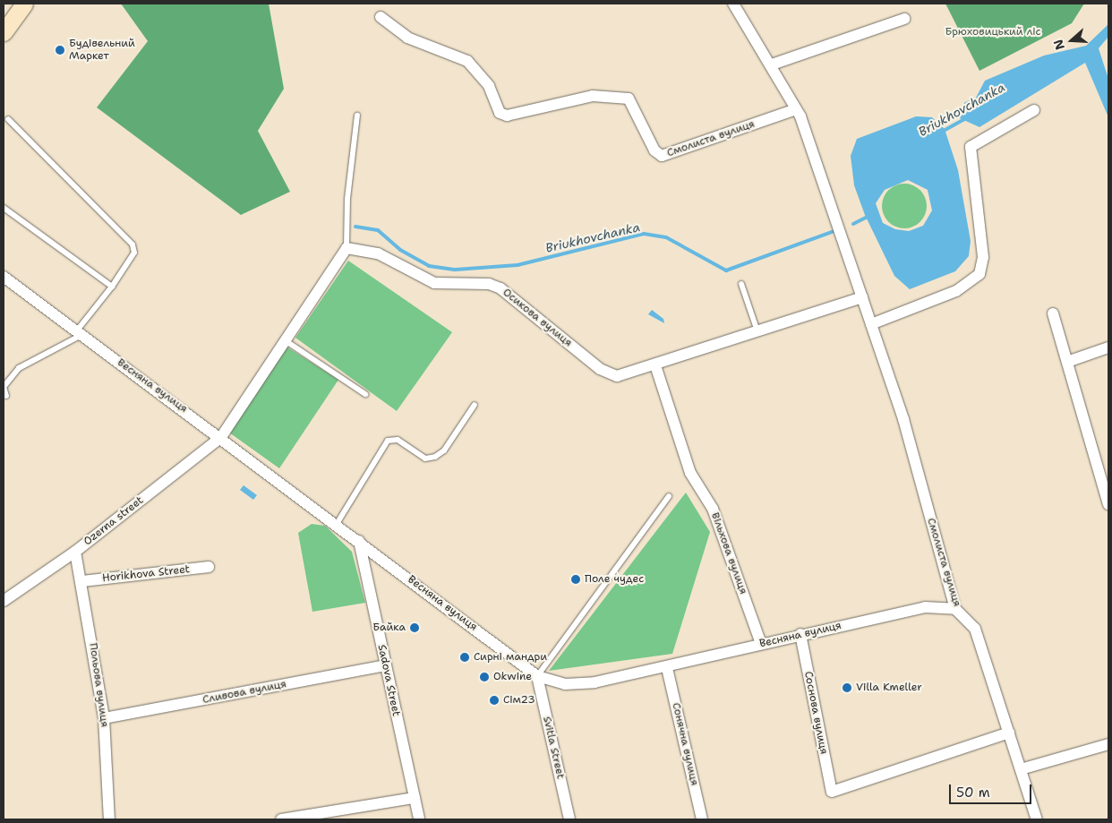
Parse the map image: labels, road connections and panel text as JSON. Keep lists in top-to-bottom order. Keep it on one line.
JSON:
{"streets":{"street":["Смолиста вулиця","Осикова вулиця","Весняна вулиця","Ozerna street","Вільхова вулиця","Horikhova Street","Sadova Street","Польова вулиця","Сливова вулиця","Соснова вулиця","Сонячна вулиця","Svitla Street"]},"crossings":[["Смолиста вулиця","Осикова вулиця"],["Смолиста вулиця","Весняна вулиця"],["Смолиста вулиця","Соснова вулиця"],["Осикова вулиця","Вільхова вулиця"],["Весняна вулиця","Ozerna street"],["Весняна вулиця","Вільхова вулиця"],["Весняна вулиця","Sadova Street"],["Весняна вулиця","Соснова вулиця"],["Весняна вулиця","Сонячна вулиця"],["Весняна вулиця","Svitla Street"],["Ozerna street","Польова вулиця"],["Horikhova Street","Польова вулиця"],["Sadova Street","Сливова вулиця"],["Польова вулиця","Сливова вулиця"]],"water":["Briukhovchanka"],"parks":["Брюховицький ліс"],"places":["Будівельний Маркет","Поле чудес","Байка","Сирні мандри","Okwine","Villa Kmeller","Сім23"],"scale_bar":"50 m","north":"left"}
